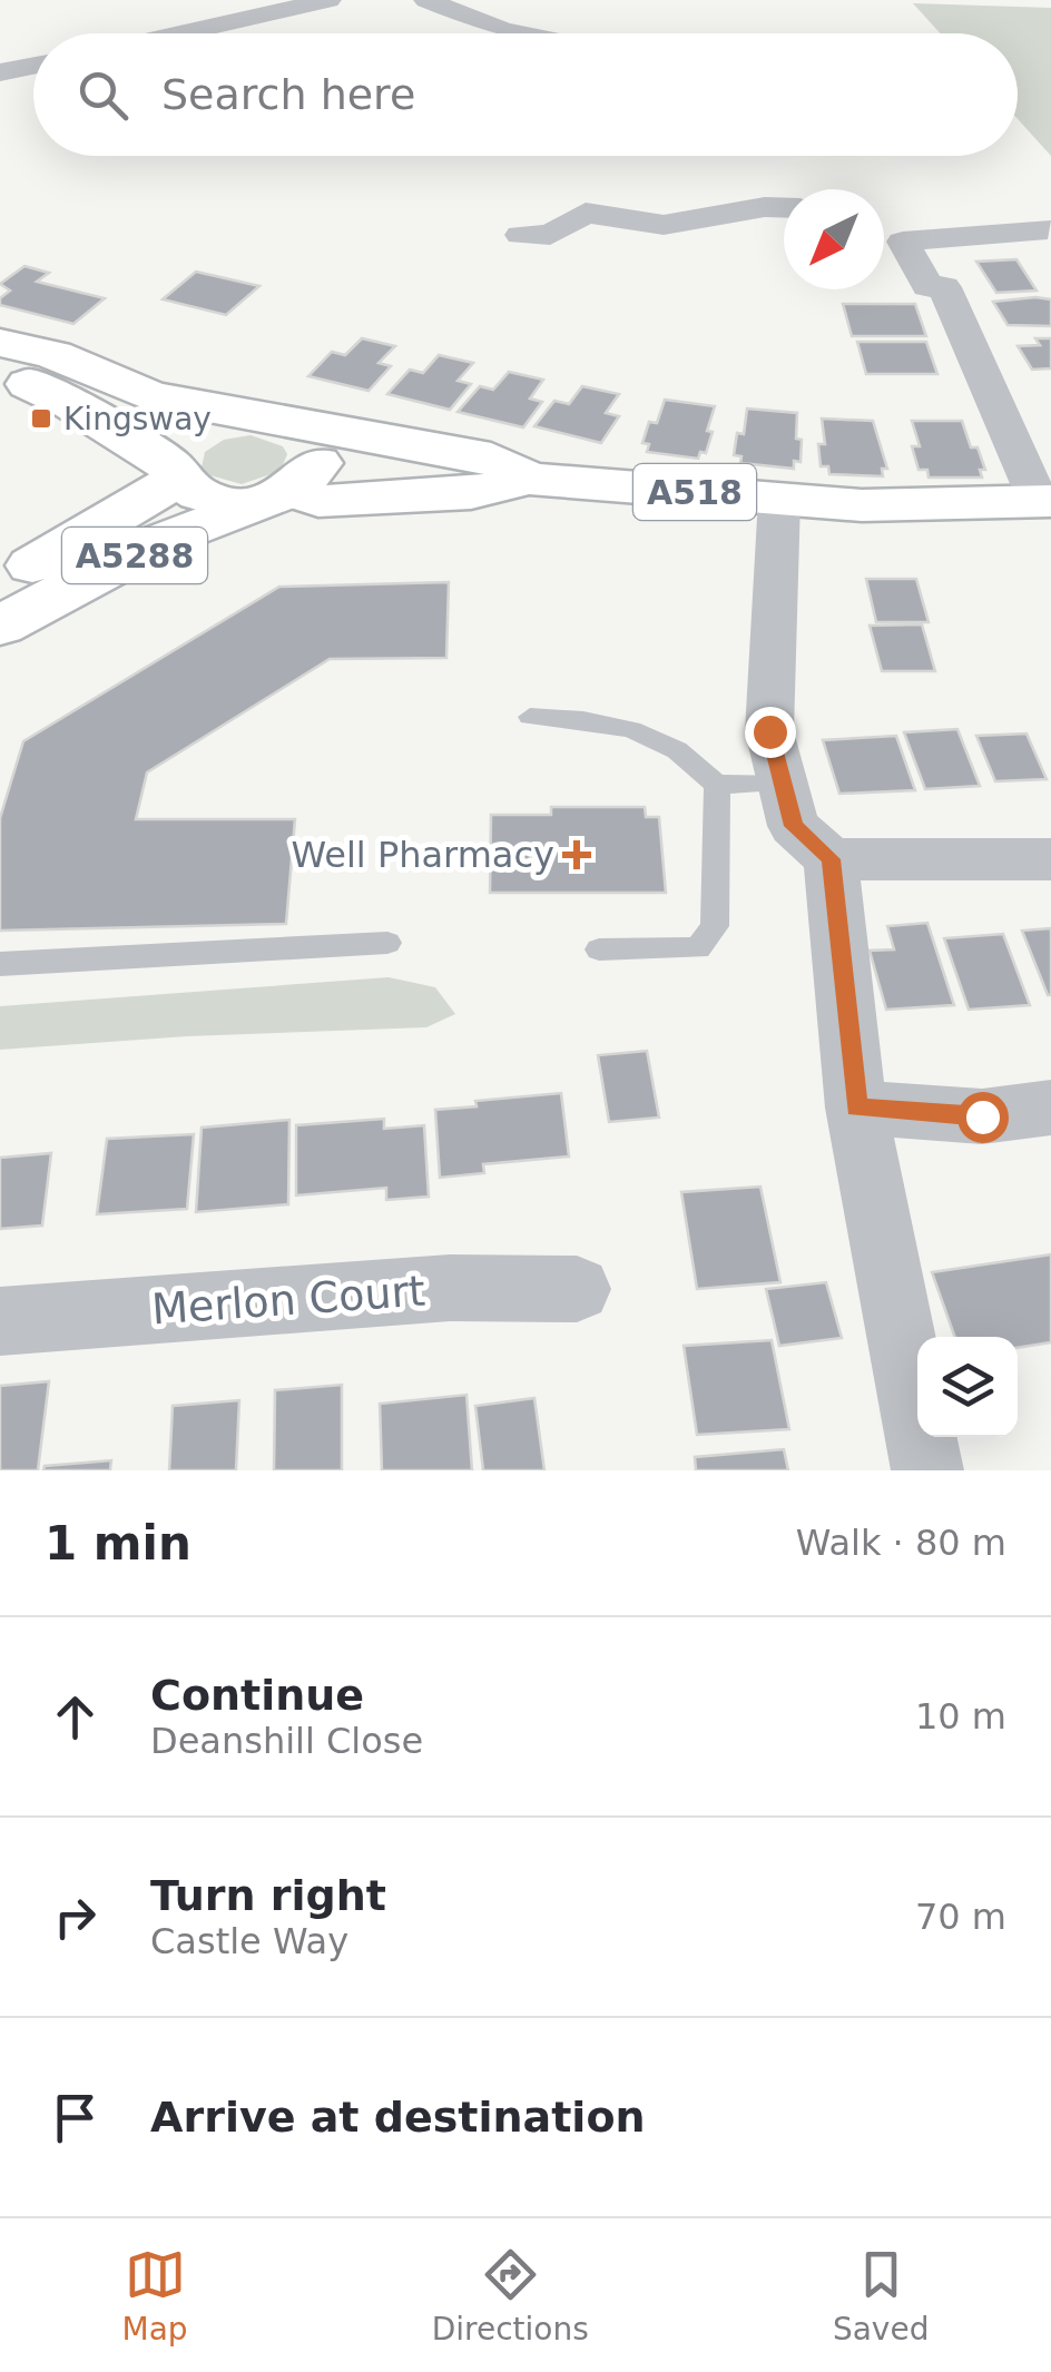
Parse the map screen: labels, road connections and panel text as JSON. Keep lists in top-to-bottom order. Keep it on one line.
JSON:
{"streets":{"main road":["A518","A5288"],"street":["Merlon Court"]},"crossings":[["A518","A5288"]],"places":{"transit":["Kingsway"],"health":["Well Pharmacy"]},"north":"bottom left","page":{"search":"Search here","heading":["1 min","Walk · 80 m"],"list":[["Continue","Deanshill Close","10 m"],["Turn right","Castle Way","70 m"],"Arrive at destination"],"nav":["Map","Directions","Saved"]}}
